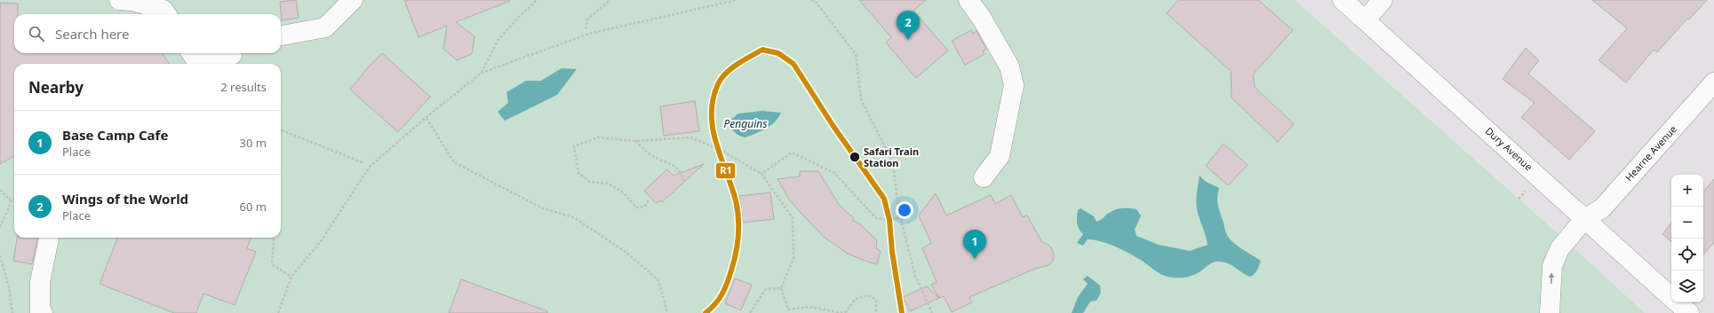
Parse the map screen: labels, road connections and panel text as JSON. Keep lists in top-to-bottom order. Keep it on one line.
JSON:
{"streets":{"street":["Dury Avenue","Hearne Avenue"]},"crossings":[["Dury Avenue","Hearne Avenue"]],"water":["Penguins"],"places":["Safari Train Station"],"lines":["transit line R1"],"page":{"pins":["2","1"],"search":"Search here","heading":["Nearby","2 results"],"list":[{"mark":"1","name":"Base Camp Cafe","note":"Place","value":"30 m"},{"mark":"2","name":"Wings of the World","note":"Place","value":"60 m"}],"map_buttons":["+","−"]}}
